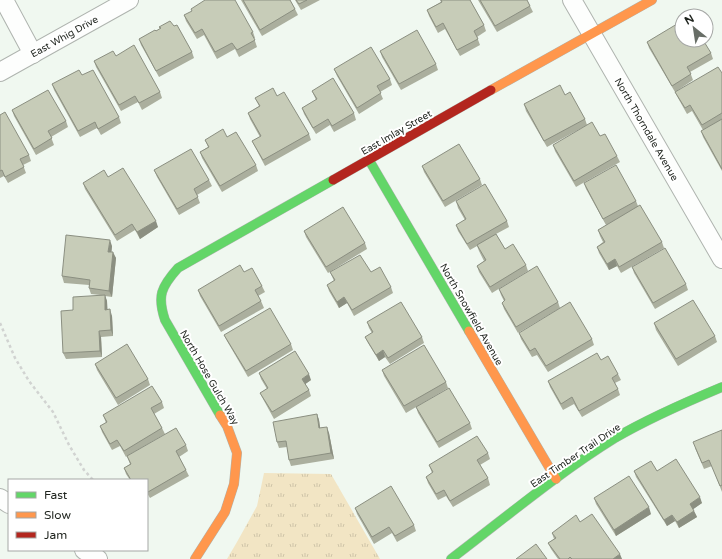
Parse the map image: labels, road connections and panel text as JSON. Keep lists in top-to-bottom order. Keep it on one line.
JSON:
{"streets":{"street":["East Whig Drive","North Thorndale Avenue","East Imlay Street","North Snowfield Avenue","North Hose Gulch Way","East Timber Trail Drive"]},"crossings":[["North Thorndale Avenue","East Imlay Street"],["East Imlay Street","North Snowfield Avenue"],["East Imlay Street","North Hose Gulch Way"],["North Snowfield Avenue","East Timber Trail Drive"]],"legend":["Fast","Slow","Jam"],"north":"top left"}
